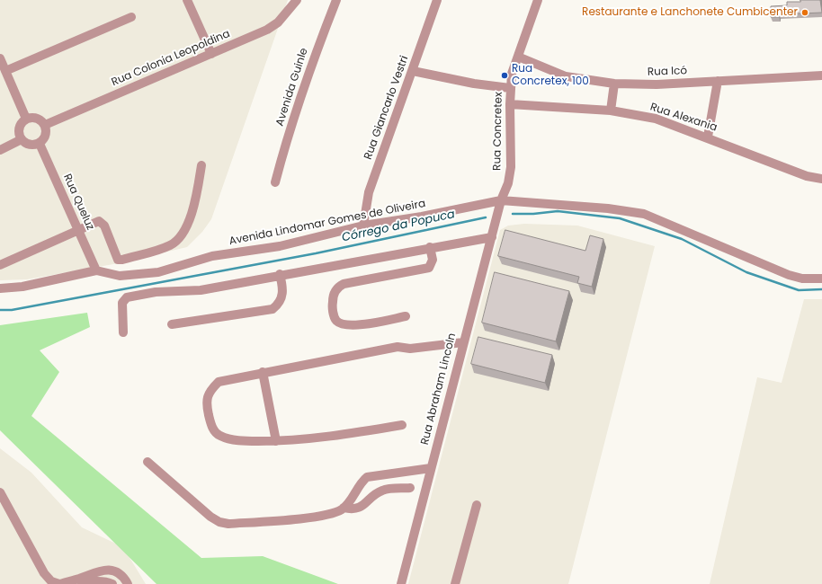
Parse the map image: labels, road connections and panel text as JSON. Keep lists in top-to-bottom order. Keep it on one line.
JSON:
{"streets":{"street":["Rua Colonia Leopoldina","Rua Icó","Avenida Guinle","Rua Giancarlo Vestri","Rua Alexania","Rua Concretex","Rua Queluz","Avenida Lindomar Gomes de Oliveira","Rua Abraham Lincoln"]},"crossings":[["Rua Colonia Leopoldina","Rua Queluz"],["Rua Icó","Rua Concretex"],["Rua Giancarlo Vestri","Avenida Lindomar Gomes de Oliveira"],["Rua Alexania","Rua Concretex"],["Rua Concretex","Avenida Lindomar Gomes de Oliveira"],["Rua Concretex","Rua Abraham Lincoln"],["Rua Queluz","Avenida Lindomar Gomes de Oliveira"],["Avenida Lindomar Gomes de Oliveira","Rua Abraham Lincoln"]],"water":["Córrego da Popuca"],"places":["Restaurante e Lanchonete Cumbicenter","Rua Concretex, 100"]}
